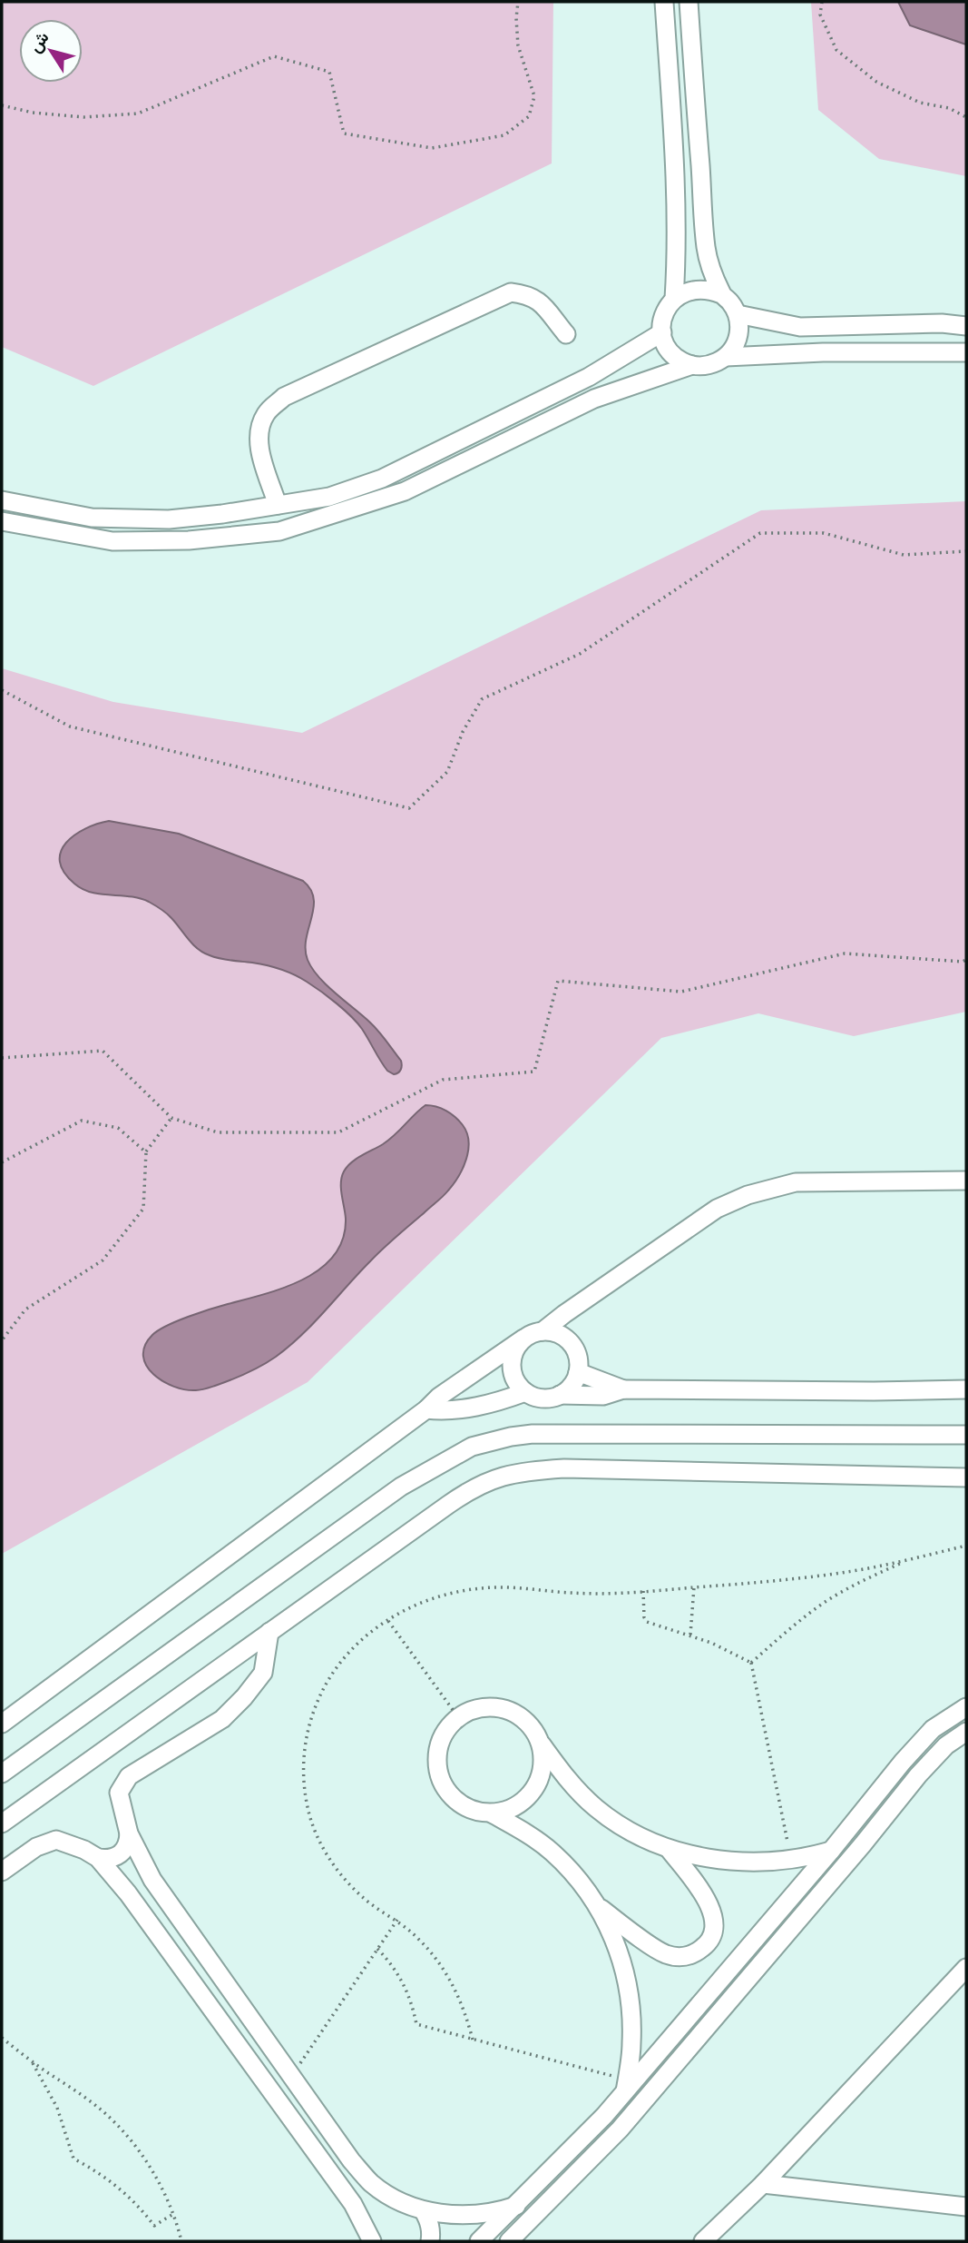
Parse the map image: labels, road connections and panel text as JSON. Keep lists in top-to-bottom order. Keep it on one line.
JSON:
{"north":"top left"}
